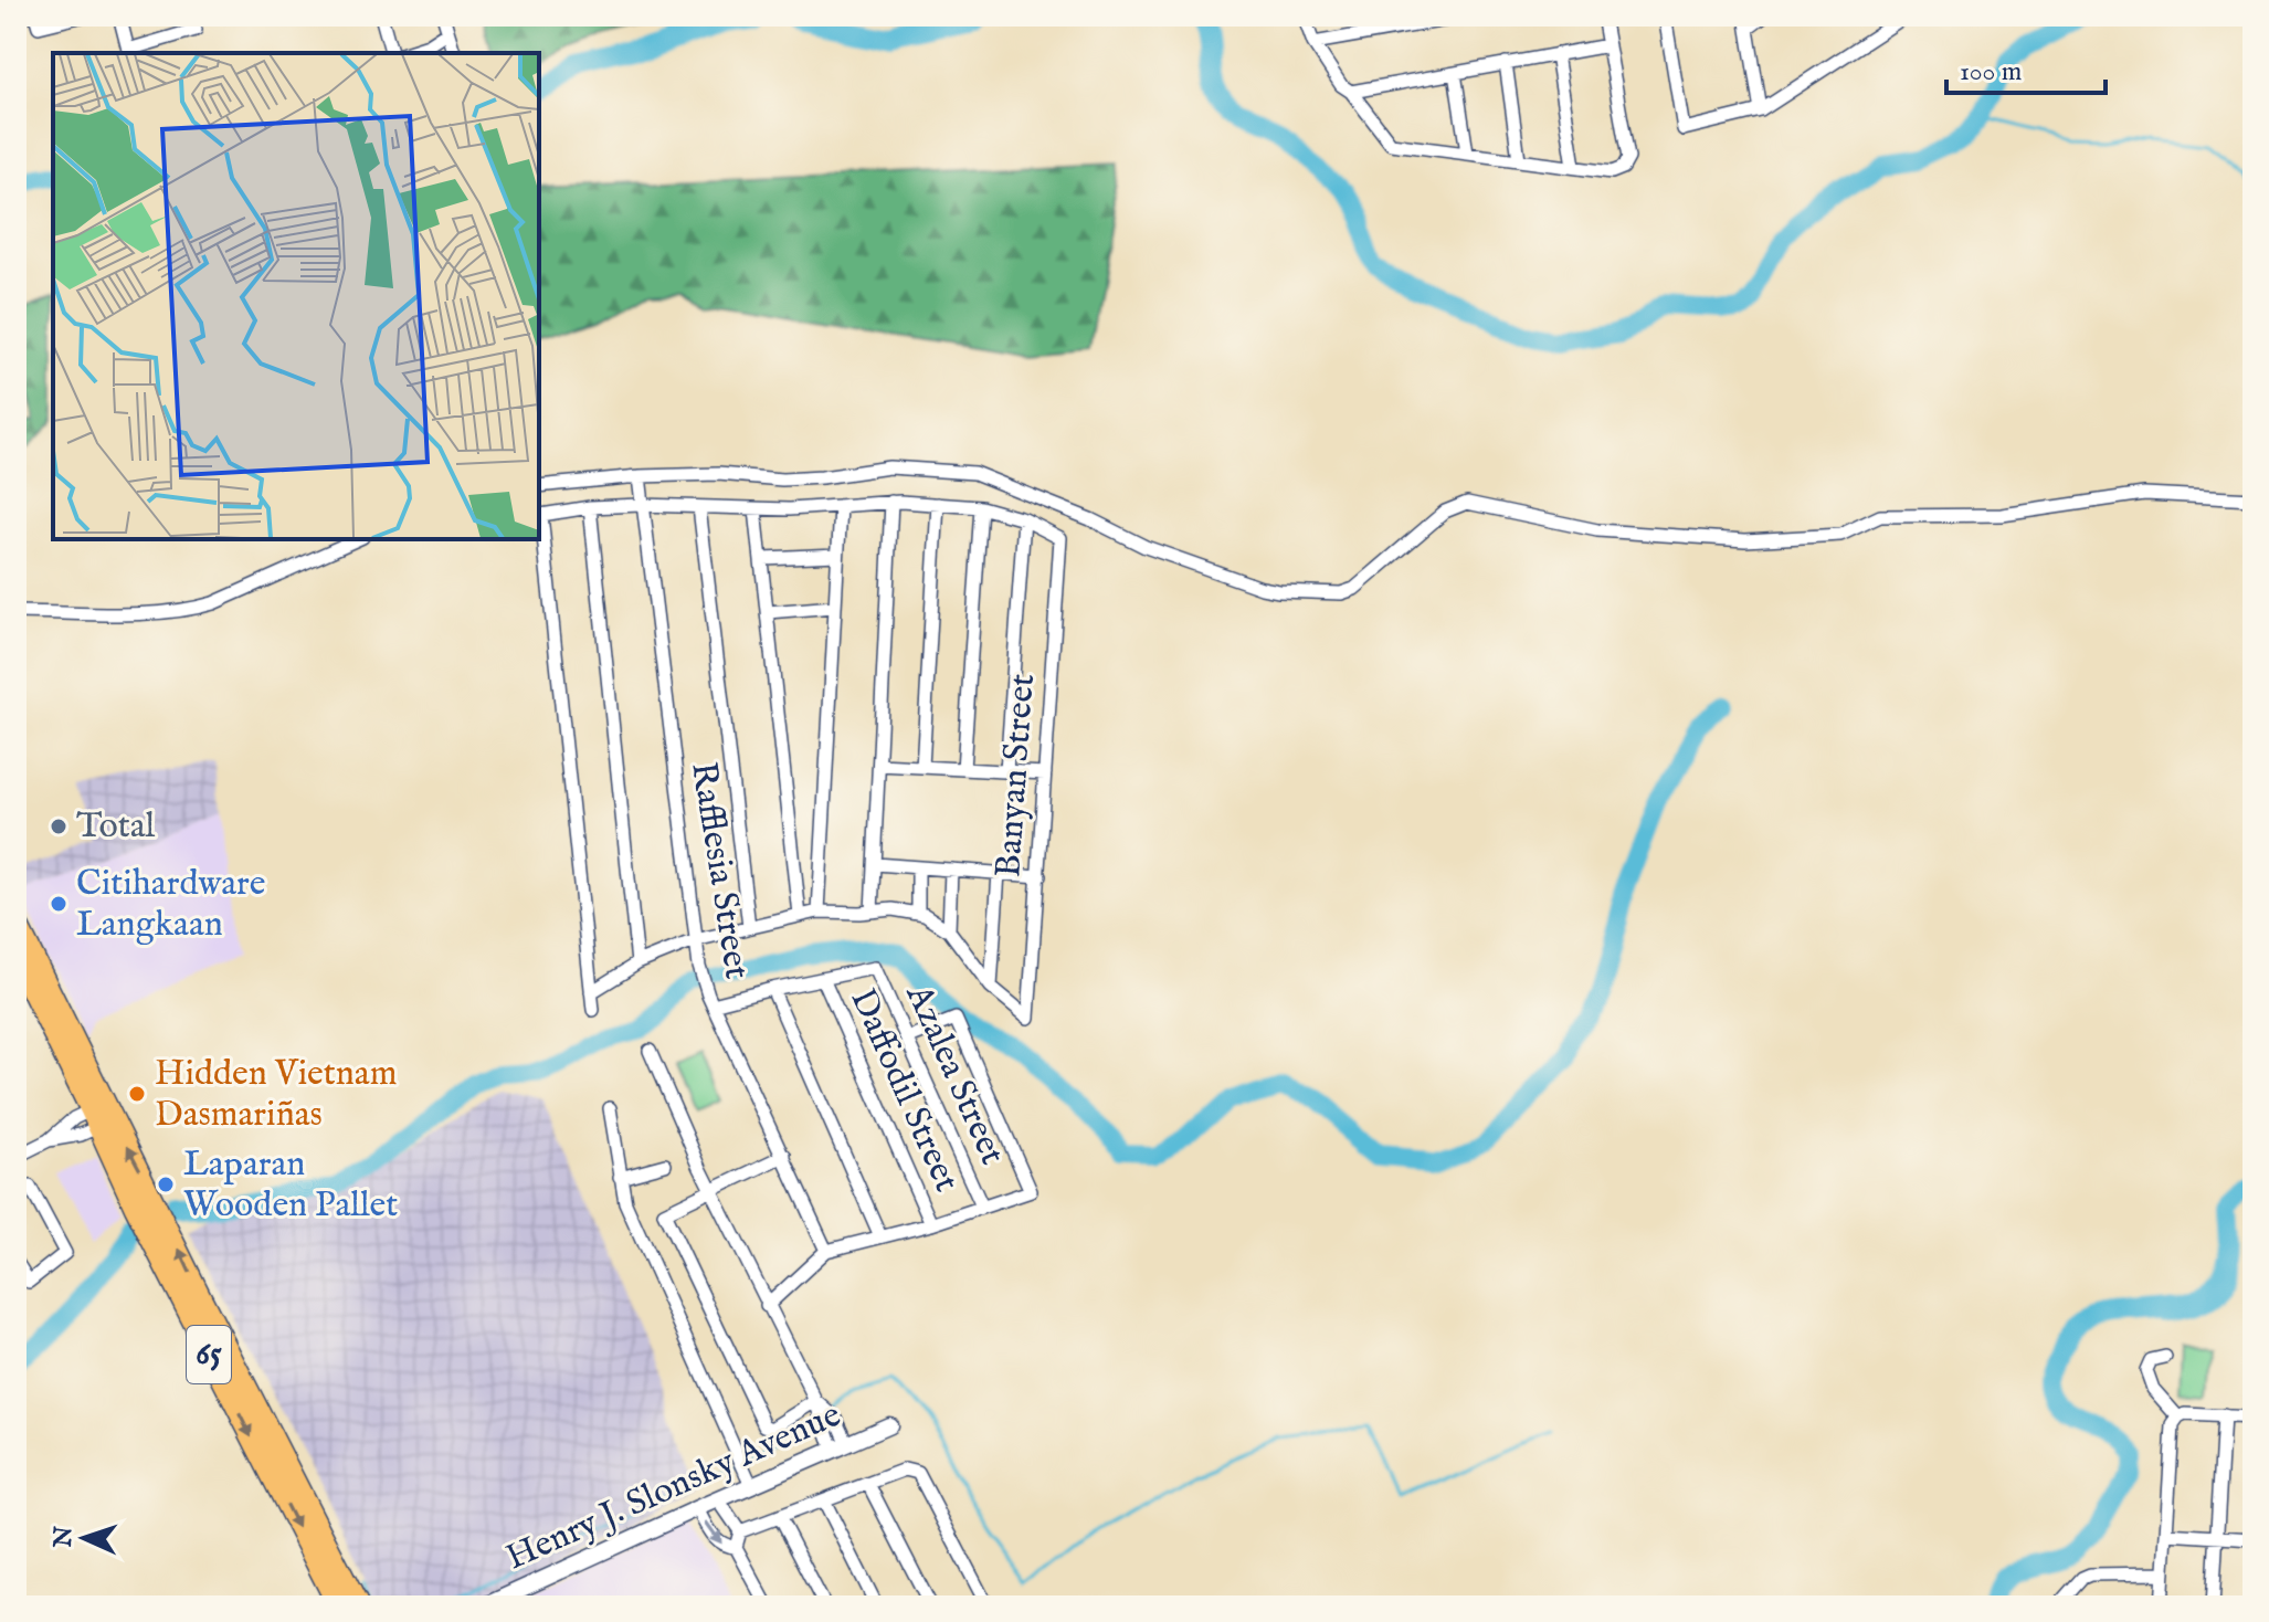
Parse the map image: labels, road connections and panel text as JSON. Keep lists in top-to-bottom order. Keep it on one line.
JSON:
{"streets":{"main road":["65"],"street":["Banyan Street","Rafflesia Street","Azalea Street","Daffodil Street","Henry J. Slonsky Avenue"]},"crossings":[["Azalea Street","Daffodil Street"]],"places":["Total","Citihardware Langkaan","Hidden Vietnam Dasmariñas","Laparan Wooden Pallet"],"scale_bar":"100 m","north":"left"}
